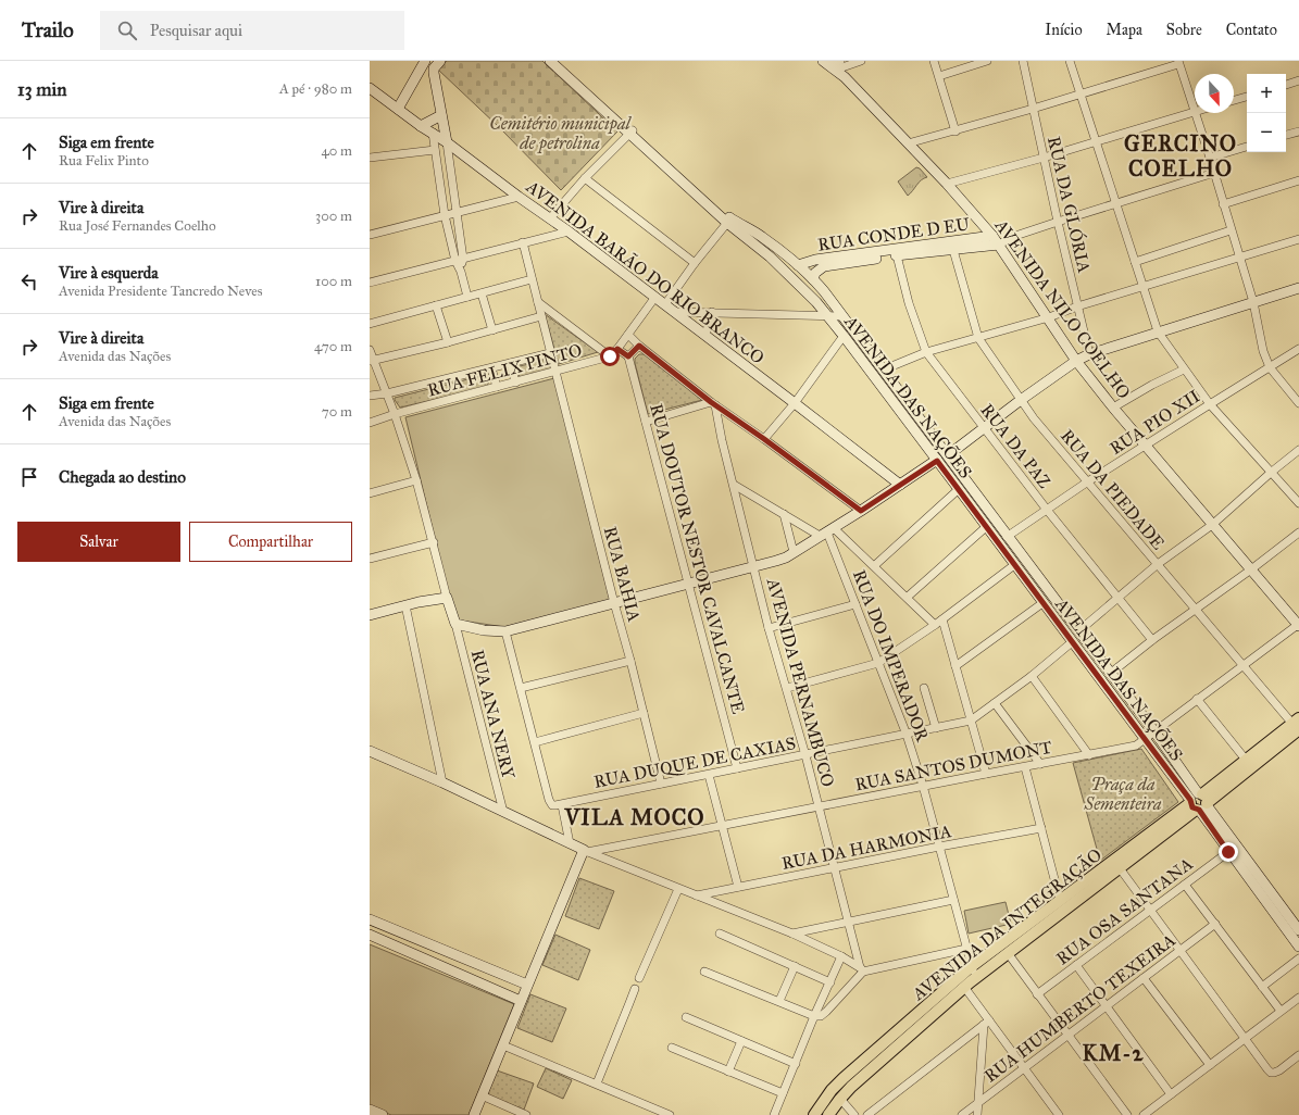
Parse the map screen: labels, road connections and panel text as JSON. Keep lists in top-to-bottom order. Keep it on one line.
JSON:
{"streets":{"main road":["RUA CONDE D EU","AVENIDA BARÃO DO RIO BRANCO","AVENIDA NILO COELHO","AVENIDA DAS NAÇÕES","AVENIDA DA INTEGRAÇÃO"],"street":["RUA DA GLÓRIA","RUA FELIX PINTO","RUA PIO XII","RUA DA PAZ","RUA DA PIEDADE","RUA DOUTOR NESTOR CAVALCANTE","RUA BAHIA","RUA DO IMPERADOR","AVENIDA PERNAMBUCO","RUA ANA NERY","RUA DUQUE DE CAXIAS","RUA SANTOS DUMONT","RUA DA HARMONIA","RUA OSA SANTANA","RUA HUMBERTO TEXEIRA"]},"crossings":[["RUA CONDE D EU","AVENIDA NILO COELHO"],["RUA CONDE D EU","AVENIDA DAS NAÇÕES"],["RUA CONDE D EU","RUA DA PAZ"],["RUA CONDE D EU","RUA DA PIEDADE"],["AVENIDA BARÃO DO RIO BRANCO","RUA FELIX PINTO"],["AVENIDA NILO COELHO","RUA PIO XII"],["AVENIDA NILO COELHO","RUA SANTOS DUMONT"],["RUA FELIX PINTO","RUA BAHIA"],["AVENIDA DAS NAÇÕES","RUA PIO XII"],["AVENIDA DAS NAÇÕES","RUA DUQUE DE CAXIAS"],["AVENIDA DAS NAÇÕES","RUA SANTOS DUMONT"],["AVENIDA DAS NAÇÕES","RUA OSA SANTANA"],["AVENIDA DAS NAÇÕES","AVENIDA DA INTEGRAÇÃO"],["RUA PIO XII","RUA DA PAZ"],["RUA PIO XII","RUA DA PIEDADE"],["RUA DA PIEDADE","RUA SANTOS DUMONT"],["RUA DA PIEDADE","AVENIDA DA INTEGRAÇÃO"],["RUA DOUTOR NESTOR CAVALCANTE","RUA DUQUE DE CAXIAS"],["RUA BAHIA","RUA DUQUE DE CAXIAS"],["RUA DO IMPERADOR","RUA DUQUE DE CAXIAS"],["RUA DO IMPERADOR","RUA SANTOS DUMONT"],["RUA DO IMPERADOR","RUA DA HARMONIA"],["RUA DO IMPERADOR","AVENIDA DA INTEGRAÇÃO"],["AVENIDA PERNAMBUCO","RUA DUQUE DE CAXIAS"],["AVENIDA PERNAMBUCO","RUA SANTOS DUMONT"],["AVENIDA PERNAMBUCO","RUA DA HARMONIA"]],"districts":["GERCINO COELHO","VILA MOCO","KM-2"],"parks":["Cemitério municipal de petrolina","Praça da Sementeira"],"north":"bottom","page":{"header":"Trailo","search":"Pesquisar aqui","nav":["Início","Mapa","Sobre","Contato"],"heading":["13 min","A pé · 980 m"],"map_buttons":["+","−"],"list":[["Siga em frente","Rua Felix Pinto","40 m"],["Vire à direita","Rua José Fernandes Coelho","300 m"],["Vire à esquerda","Avenida Presidente Tancredo Neves","100 m"],["Vire à direita","Avenida das Nações","470 m"],["Siga em frente","Avenida das Nações","70 m"],"Chegada ao destino"],"buttons":["Salvar","Compartilhar"]}}
